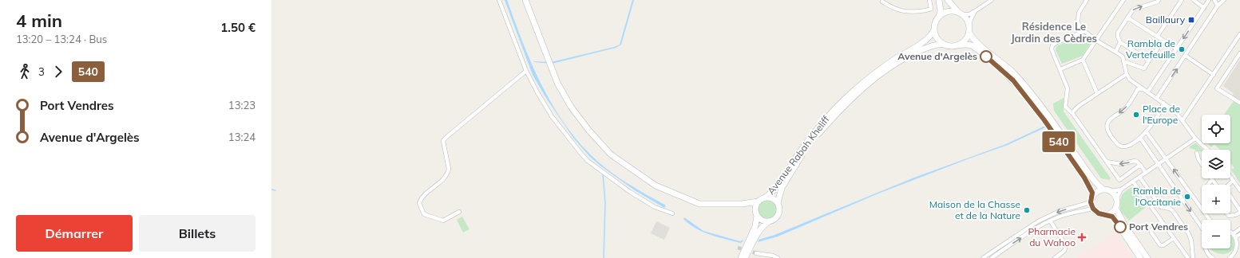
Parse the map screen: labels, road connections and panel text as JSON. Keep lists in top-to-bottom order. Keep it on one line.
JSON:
{"streets":{"main road":["Avenue Rabah Kheliff"]},"districts":["Résidence Le Jardin des Cèdres"],"places":{"transit":["Baillaury"],"other":["Rambla de Vertefeuille","Avenue d'Argelès","Place de l'Europe","Rambla de l'Occitanie","Maison de la Chasse et de la Nature","Port Vendres"],"health":["Pharmacie du Wahoo"]},"lines":["bus line 540"],"page":{"heading":["4 min","13:20 – 13:24 · Bus","1.50 €"],"on_map":"540","legs":["3","540"],"list":[{"name":"Port Vendres","value":"13:23"},{"name":"Avenue d'Argelès","value":"13:24"}],"map_buttons":["+","−"],"buttons":["Démarrer","Billets"]}}
